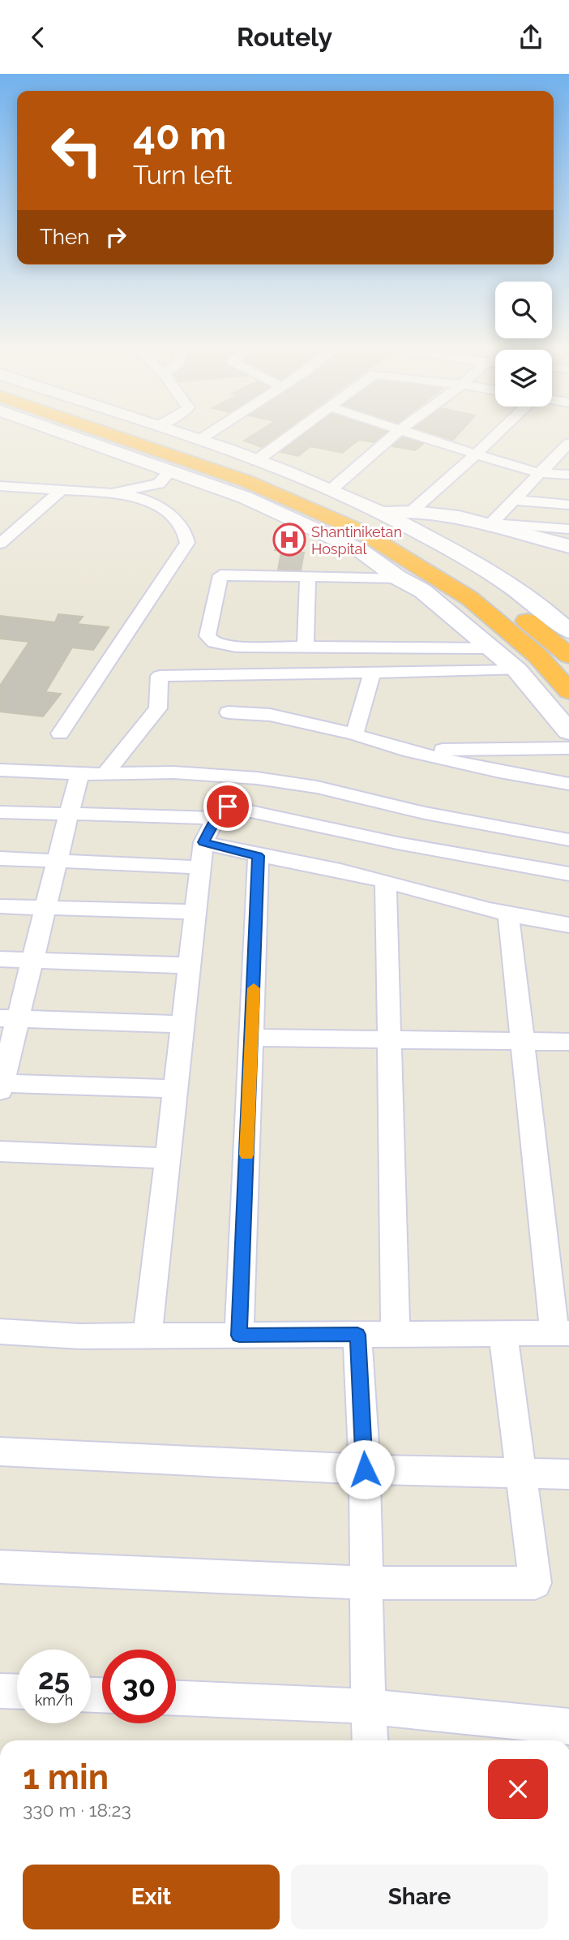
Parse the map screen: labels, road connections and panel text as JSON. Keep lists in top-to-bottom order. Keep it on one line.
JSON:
{"places":{"hospital":["Shantiniketan Hospital"]},"page":{"header":"Routely","turn":["40 m","Turn left"],"then":"Then","speed":"25 km/h","limit":"30","heading":["1 min","330 m · 18:23"],"buttons":["Exit","Share"]}}
